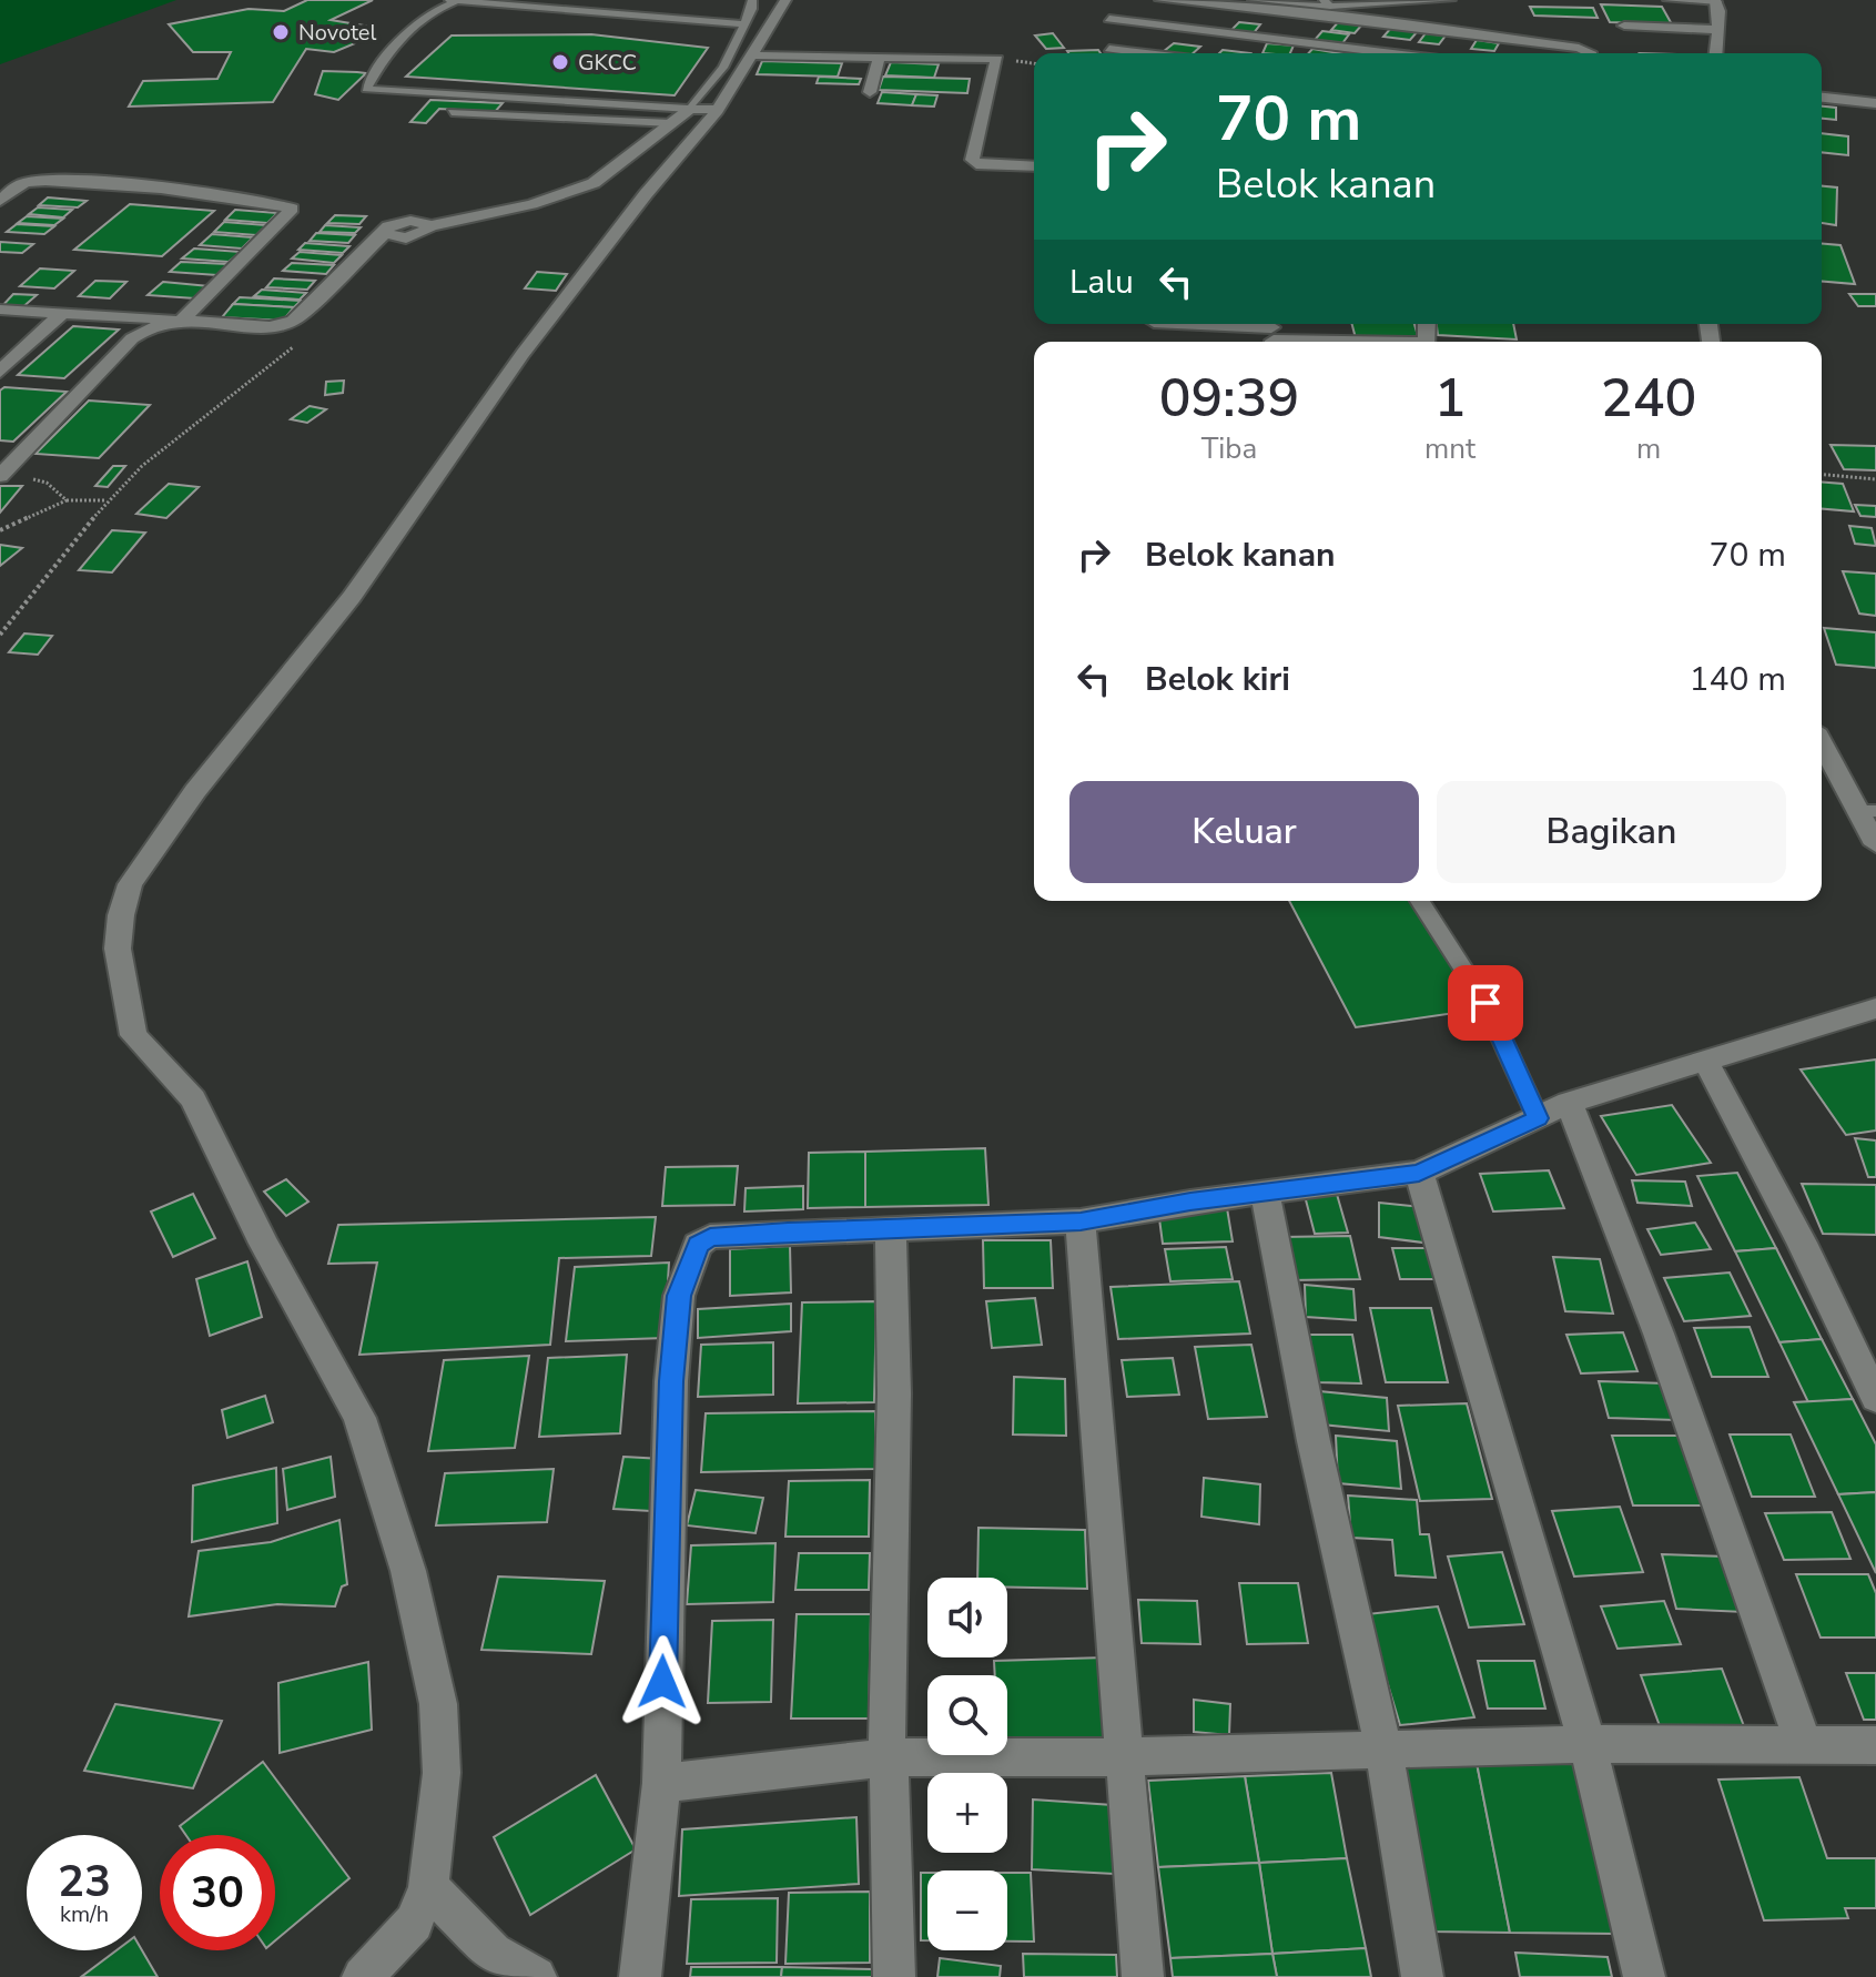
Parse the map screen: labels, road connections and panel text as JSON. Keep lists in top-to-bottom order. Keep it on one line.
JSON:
{"places":["Novotel","GKCC"],"page":{"turn":["70 m","Belok kanan"],"then":"Lalu","eta":["09:39","Tiba","1","mnt","240","m"],"list":[{"name":"Belok kanan","value":"70 m"},{"name":"Belok kiri","value":"140 m"}],"buttons":["Keluar","Bagikan"],"map_buttons":["+","−"],"speed":"23 km/h","limit":"30"}}
